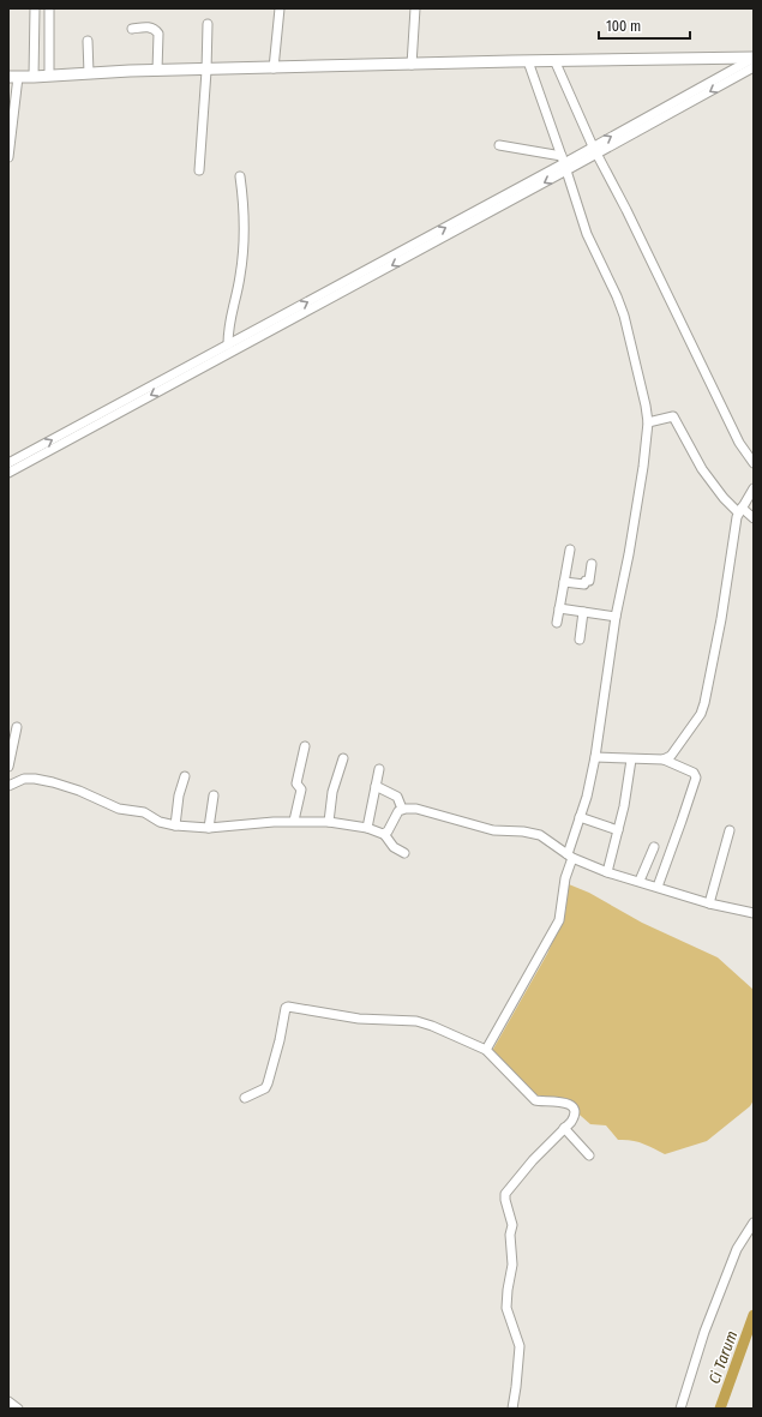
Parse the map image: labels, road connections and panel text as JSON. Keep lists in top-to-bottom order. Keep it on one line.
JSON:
{"water":["Ci Tarum"],"scale_bar":"100 m"}
